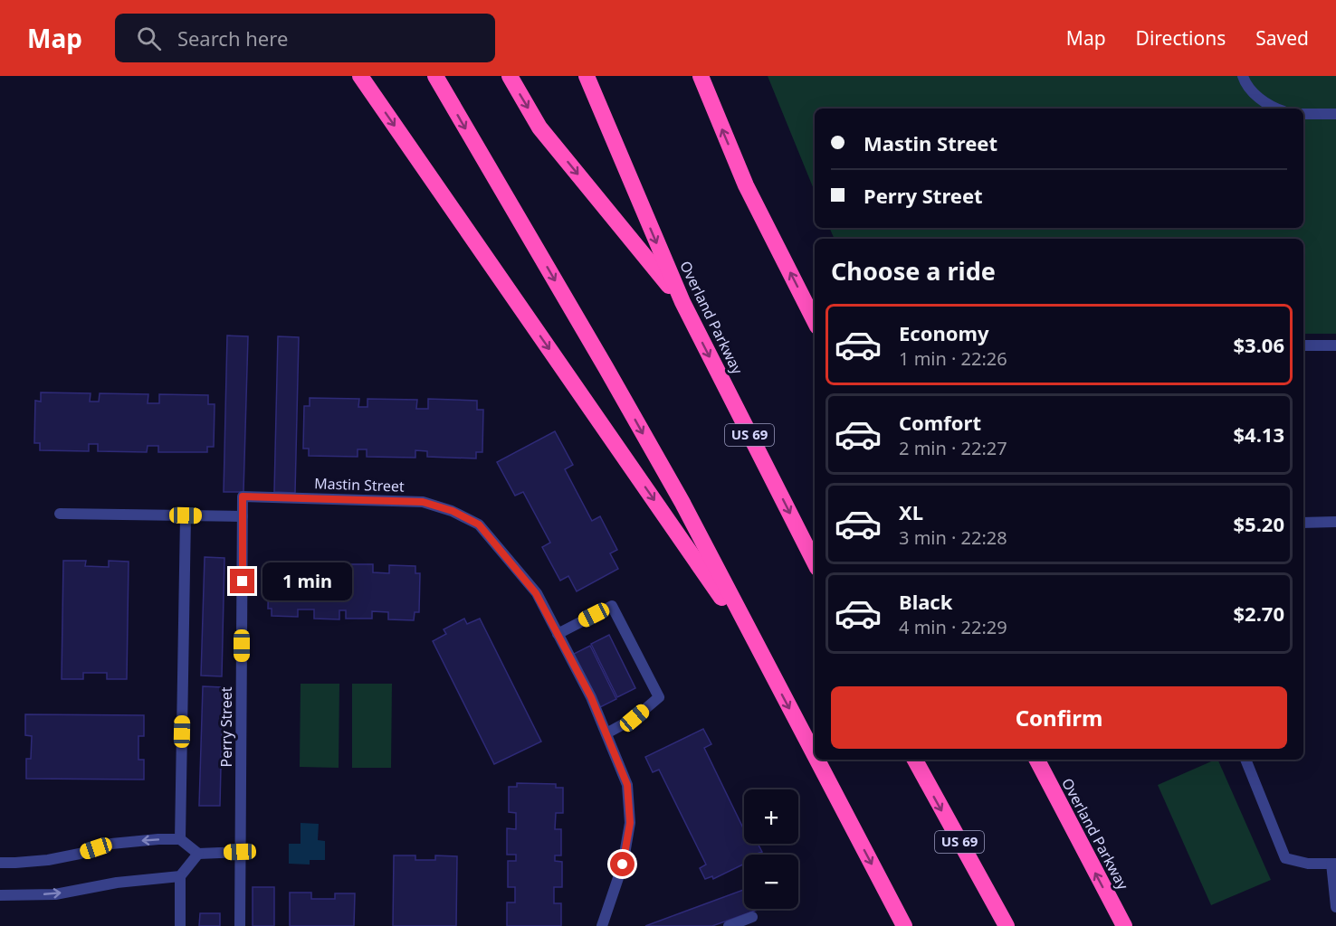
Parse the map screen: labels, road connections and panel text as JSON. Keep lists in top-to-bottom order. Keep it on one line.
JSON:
{"streets":{"highway":["Overland Parkway","US 69"],"street":["Mastin Street","Perry Street"]},"crossings":[["Mastin Street","Perry Street"]],"page":{"header":"Map","search":"Search here","nav":["Map","Directions","Saved"],"banner":["Mastin Street","Perry Street"],"heading":"Choose a ride","list":[{"name":"Economy","note":"1 min · 22:26","value":"$3.06"},{"name":"Comfort","note":"2 min · 22:27","value":"$4.13"},{"name":"XL","note":"3 min · 22:28","value":"$5.20"},{"name":"Black","note":"4 min · 22:29","value":"$2.70"}],"bubble":"1 min","buttons":"Confirm","map_buttons":["+","−"]}}
